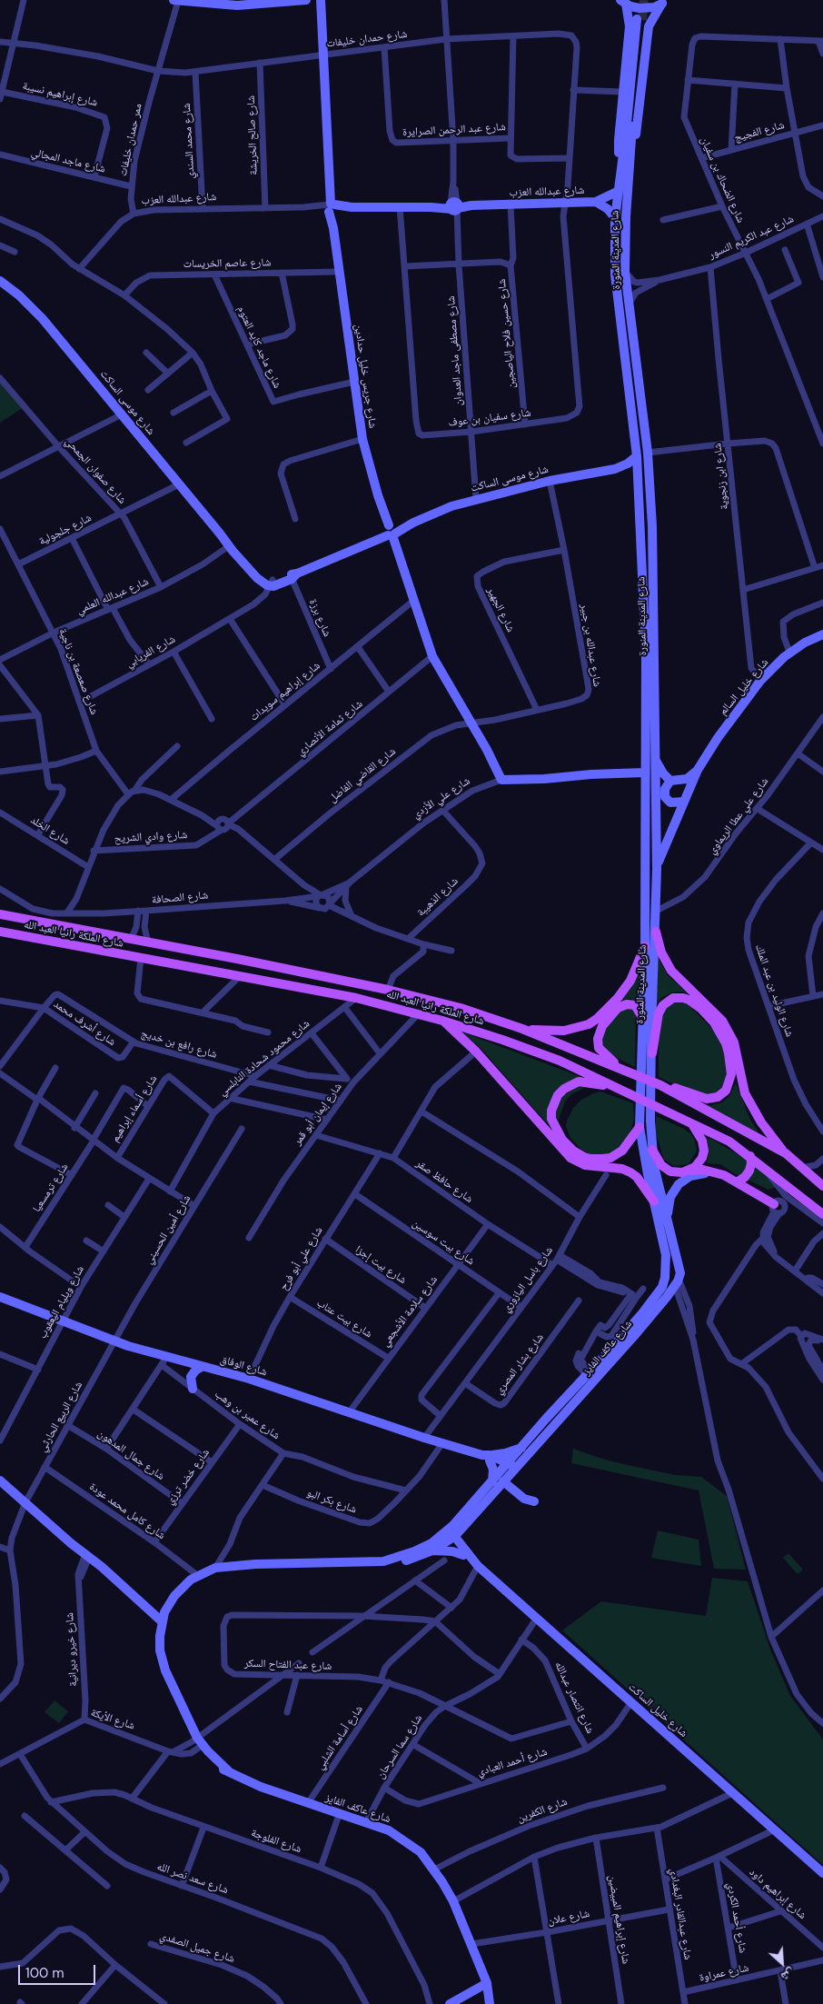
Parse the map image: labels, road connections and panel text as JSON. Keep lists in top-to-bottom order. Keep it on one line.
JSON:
{"streets":{"main road":["شارع عبدالله العزب","شارع المدينة المنورة","شارع جريس خليل حدادين","شارع موسى الساكت","شارع خليل السالم","شارع علي الأزدي","شارع الملكة رانيا العبد الله","شارع عاكف الفايز","شارع الوفاق","شارع خليل الساكت"],"street":["شارع حمدان خليفات","شارع إبراهيم نسيبة","شارع عبد الرحمن الصرايرة","شارع الفجيج","شارع صالح الخريشة","ممر حمدان خليفات","شارع محمد السندي","شارع ماجد المجالي","شارع الضحاك بن سفيان","شارع عبد الكريم النسور","شارع عاصم الخريسات","شارع حسين فلاح الياصجين","شارع ماجد كايد العتوم","شارع مصطفى ماجد العدوان","شارع سفيان بن عوف","شارع صفوان الجمحي","شارع ابن زنجوية","شارع جلجولية","شارع عبدالله العلمي","شارع الجهير","شارع برزة","شارع عبدالله بن جبير","شارع الفريابي","شارع صعصعة بن ناجية","شارع إبراهيم سويدات","شارع ثمامة الأنصاري","شارع القاضي الفاضل","شارع علي عطا الريماوي","شارع الخلد","شارع وادي الشريح","شارع الذهيبة","شارع الصحافة","شارع الوليد بن عبد الملك","شارع أشرف محمد","شارع رافع بن خديج","شارع محمود شحادة النابلسي","شارع أسماء إبراهيم","شارع إيمان أبو قمر","شارع حافظ صقر","شارع ترمسعيا","شارع أمين الحسيني","شارع بيت سوسين","شارع علي أبو فرح","شارع بيت إجزا","شارع باسل اليازوري","شارع ويليام اليعقوب","شارع سلامة الأشجعي","شارع بيت عتاب","شارع بشار المصري","شارع عمير بن وهب","شارع الربيع الحارثي","شارع جمال المدهون","شارع خضر ترزي","شارع بكر البو","شارع كامل محمد عودة","شارع خيرو ديرانية","شارع عبد الفتاح السكر","شارع انتصار عبدالله","شارع الأيكة","شارع أسامة الشلبي","شارع سما السرحان","شارع أحمد العبادي","شارع الكفرين","شارع الفلوجة","شارع سعد نصر الله","شارع إبراهيم داود","شارع عبدالقادر البغدادي","شارع علان","شارع أحمد الكردي","شارع إبراهيم المبيضين","شارع جميل الصفدي","شارع عمراوة"]},"crossings":[["شارع حمدان خليفات","شارع عبد الرحمن الصرايرة"],["شارع حمدان خليفات","شارع صالح الخريشة"],["شارع حمدان خليفات","ممر حمدان خليفات"],["شارع حمدان خليفات","شارع محمد السندي"],["شارع حمدان خليفات","شارع عبدالله العزب"],["شارع حمدان خليفات","شارع مصطفى ماجد العدوان"],["شارع حمدان خليفات","شارع جريس خليل حدادين"],["شارع حمدان خليفات","شارع سفيان بن عوف"],["شارع إبراهيم نسيبة","شارع ماجد المجالي"],["شارع عبد الرحمن الصرايرة","شارع مصطفى ماجد العدوان"],["شارع الفجيج","شارع الضحاك بن سفيان"],["شارع صالح الخريشة","شارع عبدالله العزب"],["ممر حمدان خليفات","شارع ماجد المجالي"],["ممر حمدان خليفات","شارع عبدالله العزب"],["شارع محمد السندي","شارع عبدالله العزب"],["شارع الضحاك بن سفيان","شارع عبد الكريم النسور"],["شارع عبدالله العزب","شارع المدينة المنورة"],["شارع عبدالله العزب","شارع مصطفى ماجد العدوان"],["شارع عبدالله العزب","شارع جريس خليل حدادين"],["شارع عبدالله العزب","شارع سفيان بن عوف"],["شارع عبد الكريم النسور","شارع المدينة المنورة"],["شارع عبد الكريم النسور","شارع ابن زنجوية"],["شارع المدينة المنورة","شارع موسى الساكت"],["شارع المدينة المنورة","شارع خليل السالم"],["شارع المدينة المنورة","شارع علي الأزدي"],["شارع المدينة المنورة","شارع علي عطا الريماوي"],["شارع المدينة المنورة","شارع عاكف الفايز"],["شارع عاصم الخريسات","شارع ماجد كايد العتوم"],["شارع عاصم الخريسات","شارع جريس خليل حدادين"],["شارع حسين فلاح الياصجين","شارع مصطفى ماجد العدوان"],["شارع حسين فلاح الياصجين","شارع سفيان بن عوف"],["شارع ماجد كايد العتوم","شارع جريس خليل حدادين"],["شارع مصطفى ماجد العدوان","شارع موسى الساكت"],["شارع مصطفى ماجد العدوان","شارع سفيان بن عوف"],["شارع جريس خليل حدادين","شارع موسى الساكت"],["شارع جريس خليل حدادين","شارع عبدالله بن جبير"],["شارع جريس خليل حدادين","شارع إبراهيم سويدات"],["شارع جريس خليل حدادين","شارع ثمامة الأنصاري"],["شارع جريس خليل حدادين","شارع القاضي الفاضل"],["شارع جريس خليل حدادين","شارع علي الأزدي"],["شارع موسى الساكت","شارع جلجولية"],["شارع موسى الساكت","شارع عبدالله العلمي"],["شارع موسى الساكت","شارع برزة"],["شارع موسى الساكت","شارع عبدالله بن جبير"],["شارع موسى الساكت","شارع الفريابي"],["شارع صفوان الجمحي","شارع جلجولية"],["شارع صفوان الجمحي","شارع عبدالله العلمي"],["شارع ابن زنجوية","شارع خليل السالم"],["شارع جلجولية","شارع صعصعة بن ناجية"],["شارع عبدالله العلمي","شارع صعصعة بن ناجية"],["شارع الجهير","شارع عبدالله بن جبير"],["شارع برزة","شارع إبراهيم سويدات"],["شارع عبدالله بن جبير","شارع القاضي الفاضل"],["شارع الفريابي","شارع صعصعة بن ناجية"],["شارع ثمامة الأنصاري","شارع وادي الشريح"],["شارع علي الأزدي","شارع الذهيبة"],["شارع علي الأزدي","شارع الصحافة"],["شارع الملكة رانيا العبد الله","شارع محمود شحادة النابلسي"],["شارع الملكة رانيا العبد الله","شارع إيمان أبو قمر"],["شارع أشرف محمد","شارع رافع بن خديج"],["شارع رافع بن خديج","شارع محمود شحادة النابلسي"],["شارع محمود شحادة النابلسي","شارع أسماء إبراهيم"],["شارع أسماء إبراهيم","شارع ترمسعيا"],["شارع إيمان أبو قمر","شارع حافظ صقر"],["شارع حافظ صقر","شارع علي أبو فرح"],["شارع حافظ صقر","شارع باسل اليازوري"],["شارع حافظ صقر","شارع سلامة الأشجعي"],["شارع أمين الحسيني","شارع الوفاق"],["شارع أمين الحسيني","شارع الربيع الحارثي"],["شارع بيت سوسين","شارع علي أبو فرح"],["شارع بيت سوسين","شارع باسل اليازوري"],["شارع بيت سوسين","شارع سلامة الأشجعي"],["شارع علي أبو فرح","شارع بيت إجزا"],["شارع علي أبو فرح","شارع بيت عتاب"],["شارع علي أبو فرح","شارع الوفاق"],["شارع بيت إجزا","شارع سلامة الأشجعي"],["شارع باسل اليازوري","شارع بشار المصري"],["شارع باسل اليازوري","شارع الوفاق"],["شارع ويليام اليعقوب","شارع الوفاق"],["شارع سلامة الأشجعي","شارع بيت عتاب"],["شارع سلامة الأشجعي","شارع الوفاق"],["شارع عاكف الفايز","شارع الوفاق"],["شارع عاكف الفايز","شارع كامل محمد عودة"],["شارع عاكف الفايز","شارع خليل الساكت"],["شارع عاكف الفايز","شارع أسامة الشلبي"],["شارع عاكف الفايز","شارع سما السرحان"],["شارع عاكف الفايز","شارع الكفرين"],["شارع عاكف الفايز","شارع علان"],["شارع الوفاق","شارع عمير بن وهب"],["شارع الوفاق","شارع الربيع الحارثي"],["شارع الوفاق","شارع بكر البو"],["شارع عمير بن وهب","شارع خضر ترزي"],["شارع عمير بن وهب","شارع بكر البو"],["شارع الربيع الحارثي","شارع جمال المدهون"],["شارع الربيع الحارثي","شارع كامل محمد عودة"],["شارع جمال المدهون","شارع خضر ترزي"],["شارع خضر ترزي","شارع كامل محمد عودة"],["شارع خيرو ديرانية","شارع الأيكة"],["شارع عبد الفتاح السكر","شارع انتصار عبدالله"],["شارع عبد الفتاح السكر","شارع أسامة الشلبي"],["شارع عبد الفتاح السكر","شارع سما السرحان"],["شارع انتصار عبدالله","شارع سما السرحان"],["شارع انتصار عبدالله","شارع أحمد العبادي"],["شارع خليل الساكت","شارع سما السرحان"],["شارع خليل الساكت","شارع أحمد العبادي"],["شارع الأيكة","شارع سعد نصر الله"],["شارع سما السرحان","شارع أحمد العبادي"],["شارع الفلوجة","شارع سعد نصر الله"],["شارع إبراهيم داود","شارع أحمد الكردي"],["شارع عبدالقادر البغدادي","شارع علان"],["شارع عبدالقادر البغدادي","شارع عمراوة"],["شارع علان","شارع إبراهيم المبيضين"],["شارع أحمد الكردي","شارع عمراوة"]],"scale_bar":"100 m","north":"bottom right"}
